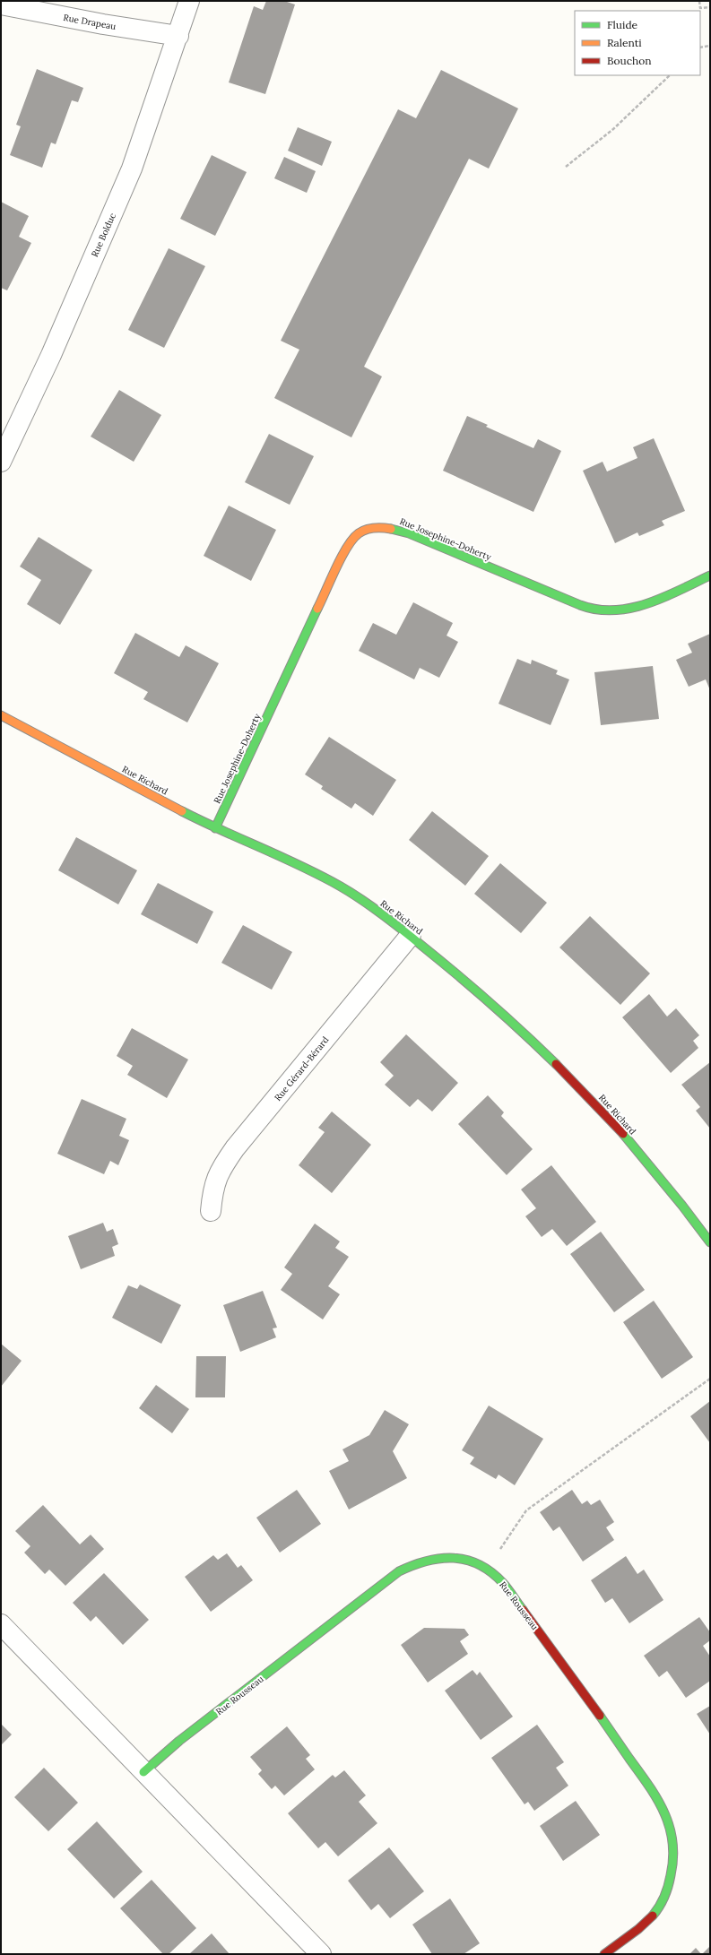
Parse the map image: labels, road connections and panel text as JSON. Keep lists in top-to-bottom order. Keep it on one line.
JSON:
{"streets":{"street":["Rue Drapeau","Rue Bolduc","Rue Josephine-Doherty","Rue Richard","Rue Gérard-Bérard","Rue Rousseau"]},"crossings":[["Rue Drapeau","Rue Bolduc"],["Rue Josephine-Doherty","Rue Richard"],["Rue Richard","Rue Gérard-Bérard"]],"legend":["Fluide","Ralenti","Bouchon"]}
